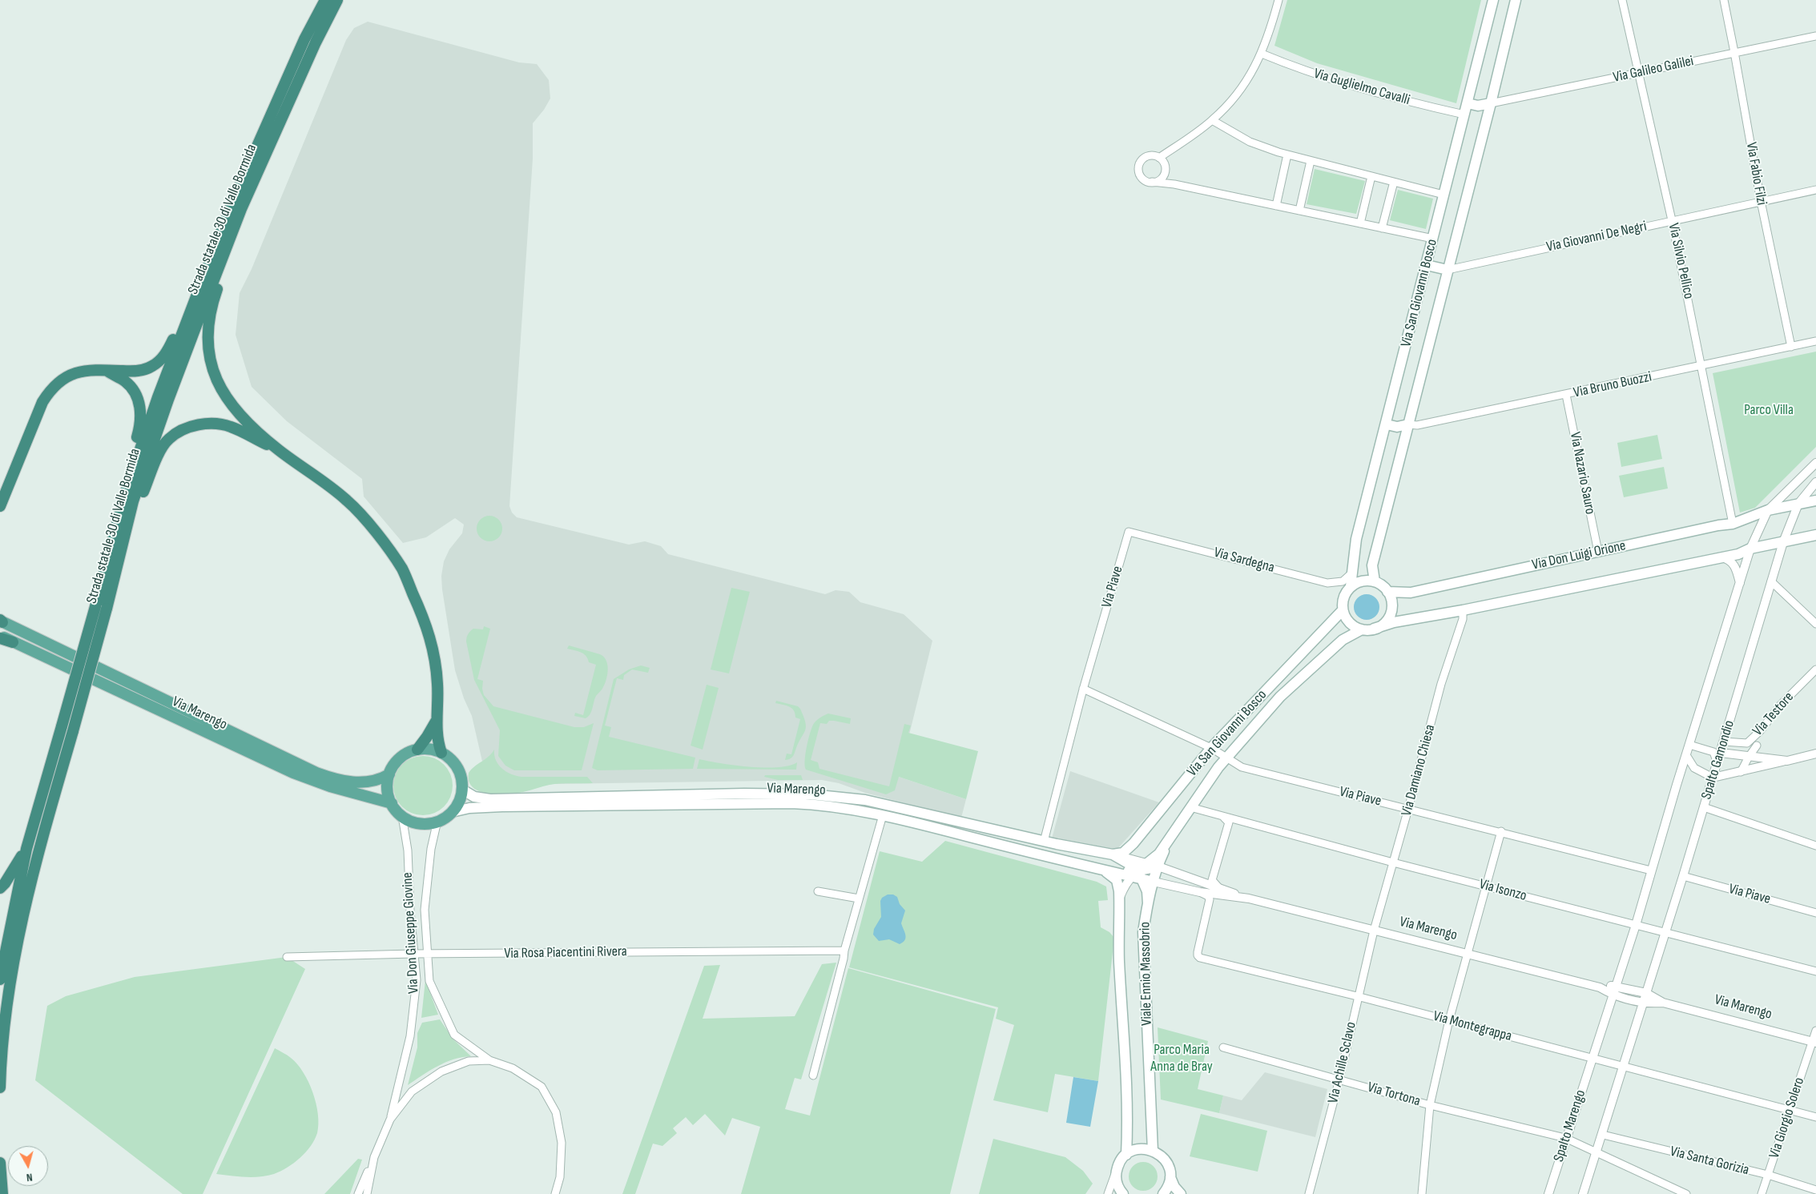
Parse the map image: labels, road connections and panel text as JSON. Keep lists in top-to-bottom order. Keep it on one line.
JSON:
{"streets":{"highway":["Strada statale 30 di Valle Bormida"],"main road":["Via San Giovanni Bosco","Via Don Luigi Orione","Via Marengo","Viale Ennio Massobrio"],"street":["Via Galileo Galilei","Via Guglielmo Cavalli","Via Fabio Filzi","Via Giovanni De Negri","Via Silvio Pellico","Via Bruno Buozzi","Via Nazario Sauro","Via Sardegna","Via Piave","Via Testore","Spalto Gamondio","Via Damiano Chiesa","Via Isonzo","Via Don Giuseppe Giovine","Via Rosa Piacentini Rivera","Via Montegrappa","Via Achille Sclavo","Via Tortona","Via Giorgio Solero","Spalto Marengo","Via Santa Gorizia"]},"crossings":[["Via Galileo Galilei","Via Fabio Filzi"],["Via Galileo Galilei","Via Silvio Pellico"],["Via Galileo Galilei","Via San Giovanni Bosco"],["Via Guglielmo Cavalli","Via San Giovanni Bosco"],["Via Fabio Filzi","Via Giovanni De Negri"],["Via Fabio Filzi","Via Bruno Buozzi"],["Via Giovanni De Negri","Via Silvio Pellico"],["Via Giovanni De Negri","Via San Giovanni Bosco"],["Via Silvio Pellico","Via Bruno Buozzi"],["Via Silvio Pellico","Via Don Luigi Orione"],["Via San Giovanni Bosco","Via Bruno Buozzi"],["Via San Giovanni Bosco","Via Don Luigi Orione"],["Via San Giovanni Bosco","Via Sardegna"],["Via San Giovanni Bosco","Via Piave"],["Via San Giovanni Bosco","Via Marengo"],["Via San Giovanni Bosco","Via Isonzo"],["Via Bruno Buozzi","Via Nazario Sauro"],["Via Nazario Sauro","Via Don Luigi Orione"],["Via Don Luigi Orione","Via Damiano Chiesa"],["Via Sardegna","Via Piave"],["Via Piave","Spalto Gamondio"],["Via Piave","Via Damiano Chiesa"],["Via Marengo","Via Damiano Chiesa"],["Via Marengo","Via Don Giuseppe Giovine"],["Via Marengo","Viale Ennio Massobrio"],["Via Marengo","Via Montegrappa"],["Via Marengo","Via Achille Sclavo"],["Via Marengo","Via Giorgio Solero"],["Via Testore","Spalto Gamondio"],["Spalto Gamondio","Via Isonzo"],["Spalto Gamondio","Via Montegrappa"],["Via Damiano Chiesa","Via Isonzo"],["Via Damiano Chiesa","Via Achille Sclavo"],["Via Don Giuseppe Giovine","Via Rosa Piacentini Rivera"],["Via Montegrappa","Via Achille Sclavo"],["Via Montegrappa","Via Giorgio Solero"],["Via Montegrappa","Spalto Marengo"],["Via Achille Sclavo","Via Tortona"],["Via Tortona","Spalto Marengo"],["Via Giorgio Solero","Via Santa Gorizia"]],"parks":["Parco Villa","Parco Maria Anna de Bray"],"north":"bottom"}
